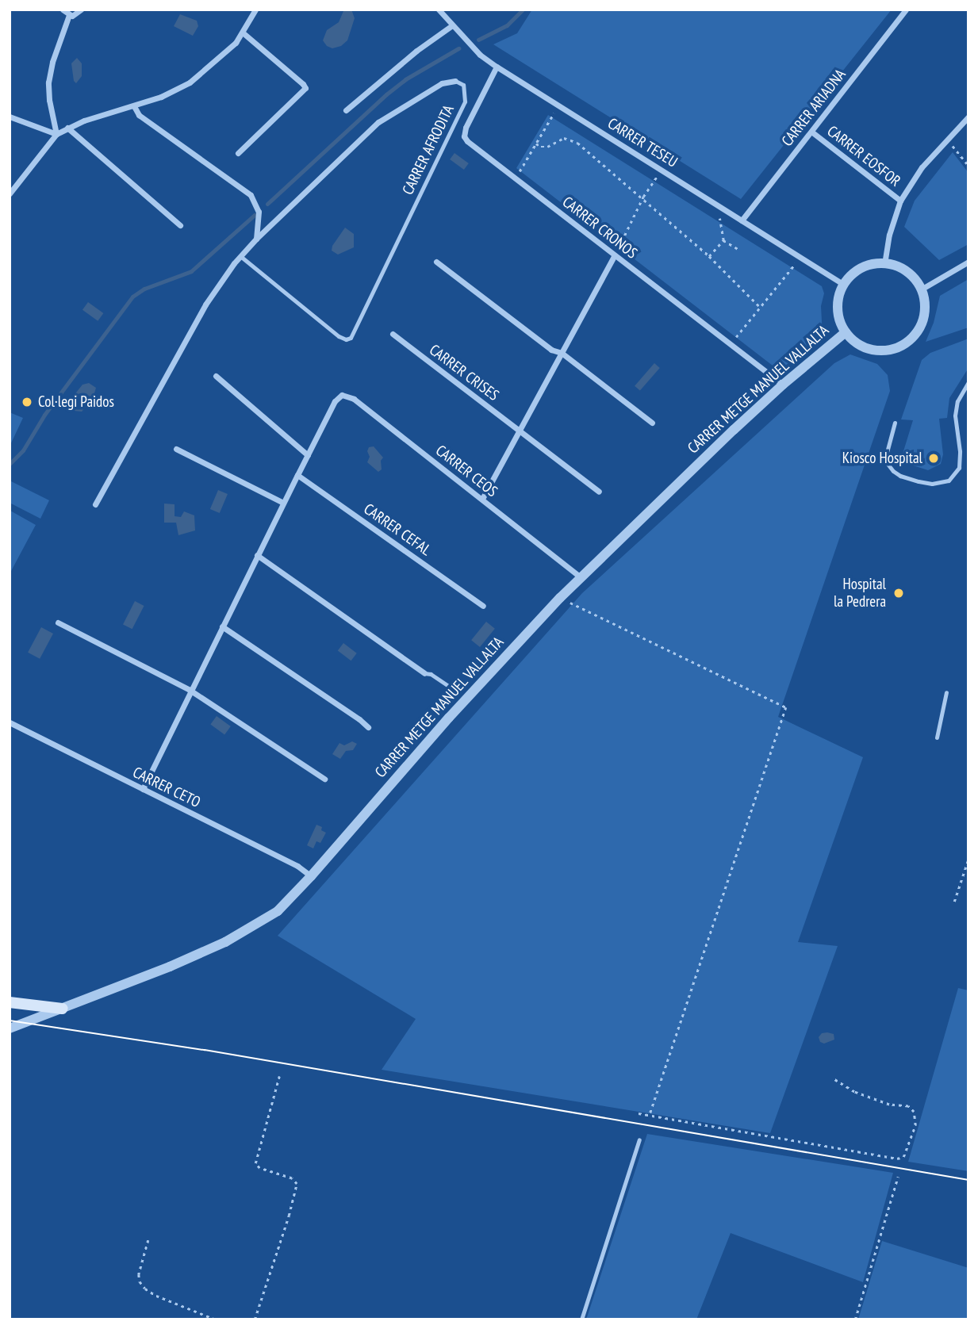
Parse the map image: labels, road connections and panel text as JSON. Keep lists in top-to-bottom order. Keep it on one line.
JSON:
{"streets":{"street":["CARRER ARIADNA","CARRER TESEU","CARRER AFRODITA","CARRER EOSFOR","CARRER CRONOS","CARRER CRISES","CARRER METGE MANUEL VALLALTA","CARRER CEOS","CARRER CEFAL","CARRER CETO"]},"crossings":[["CARRER ARIADNA","CARRER TESEU"],["CARRER ARIADNA","CARRER EOSFOR"],["CARRER TESEU","CARRER CRONOS"],["CARRER TESEU","CARRER METGE MANUEL VALLALTA"],["CARRER CRONOS","CARRER METGE MANUEL VALLALTA"],["CARRER METGE MANUEL VALLALTA","CARRER CEOS"],["CARRER METGE MANUEL VALLALTA","CARRER CETO"]],"places":["Col·legi Paidos","Kiosco Hospital","Hospital la Pedrera"]}
